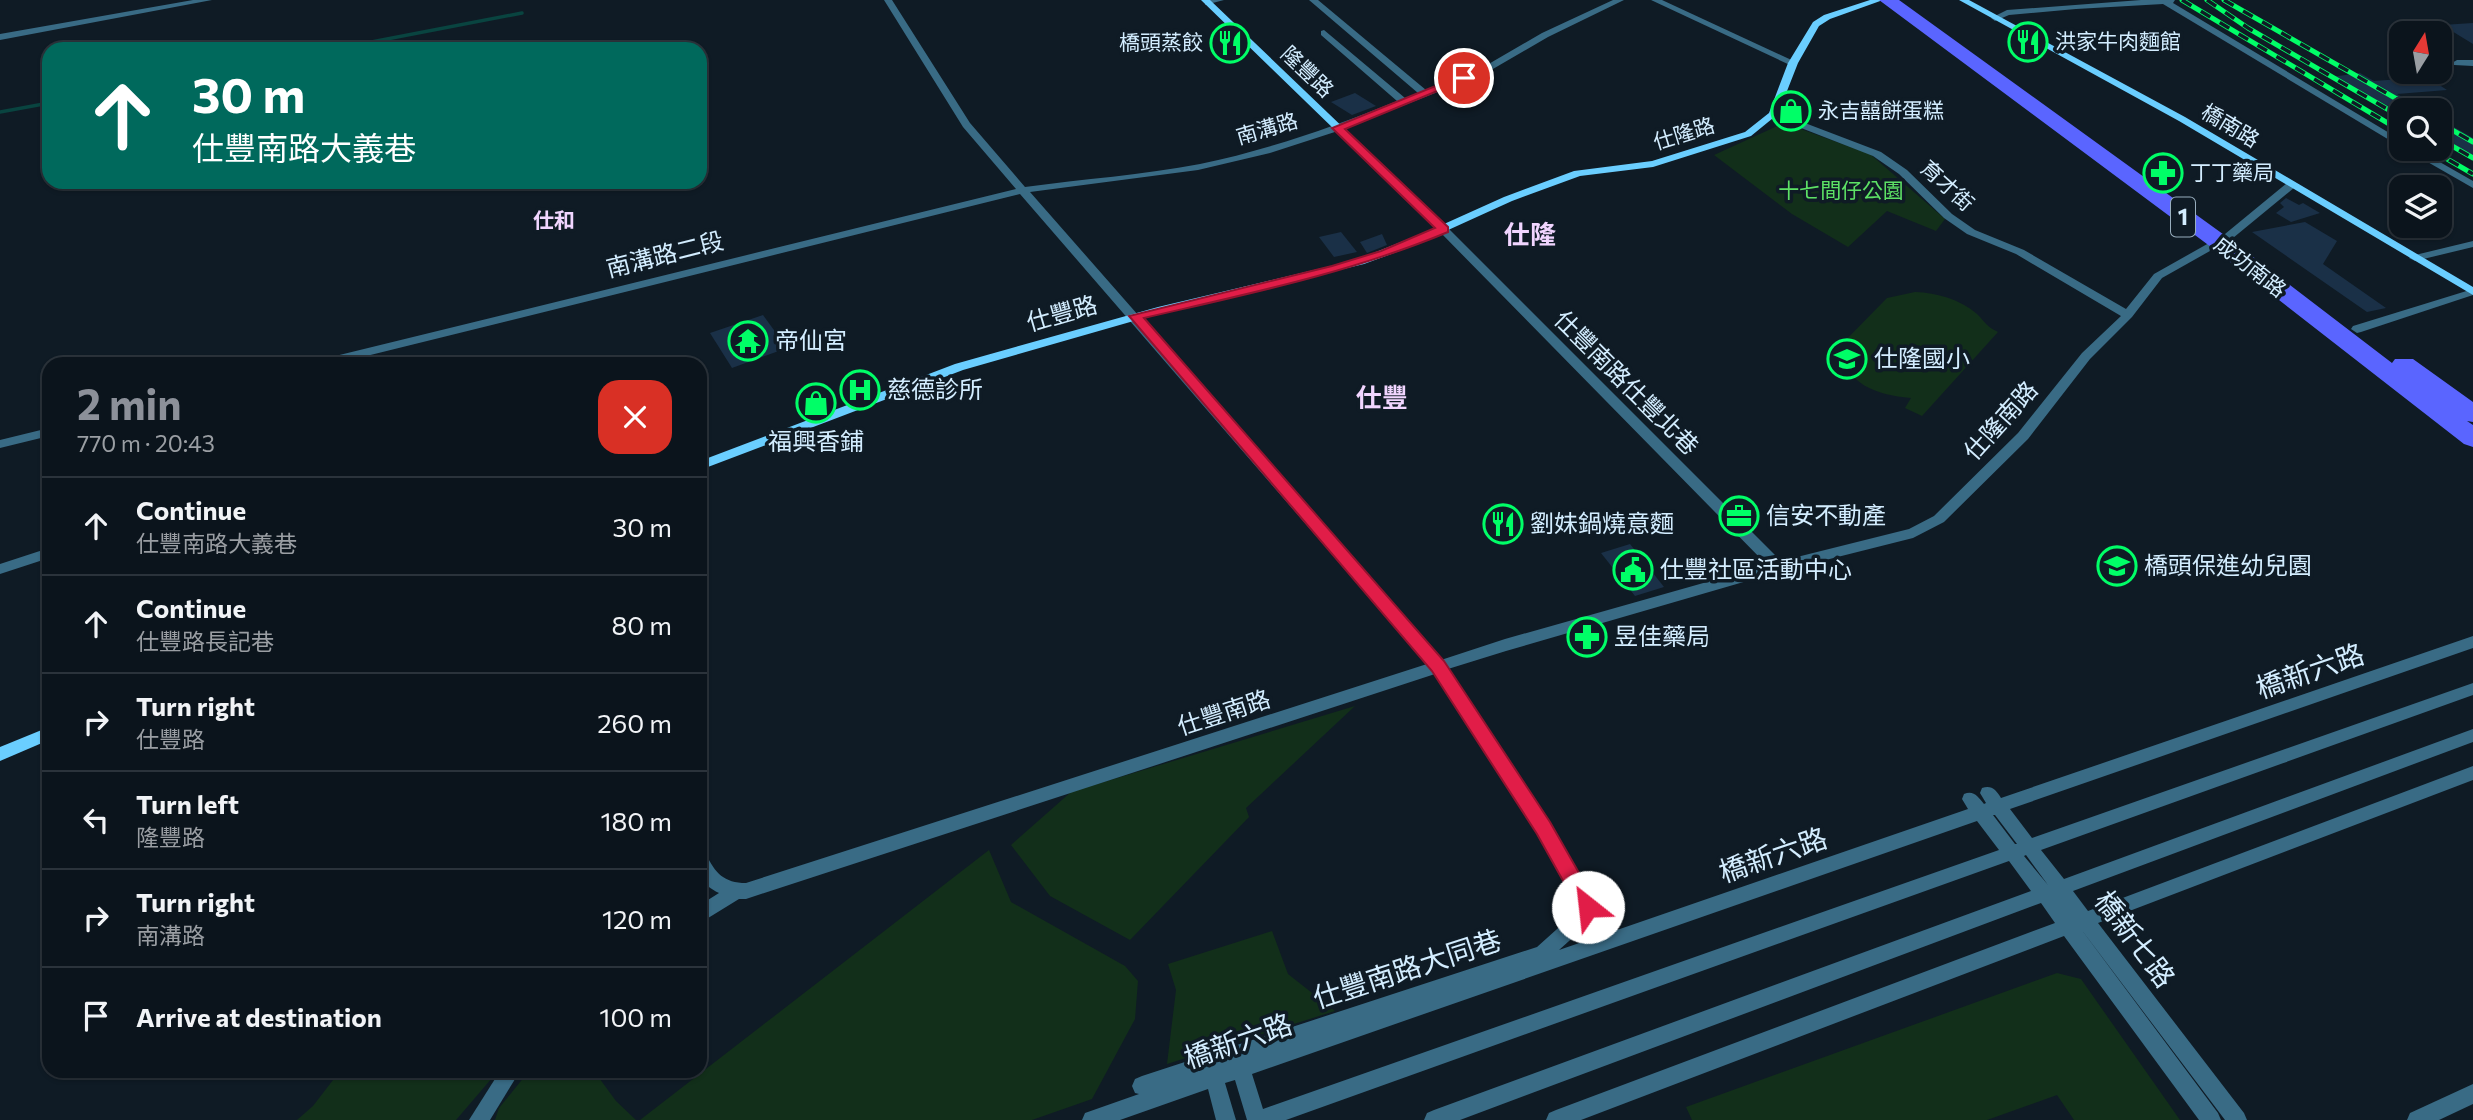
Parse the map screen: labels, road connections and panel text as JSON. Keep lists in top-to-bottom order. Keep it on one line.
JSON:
{"streets":{"main road":["1","成功南路"],"street":["隆豐路","橋南路","南溝路","仕隆路","育才街","南溝路二段","仕豐路","仕豐南路仕豐北巷","仕隆南路","橋新六路","仕豐南路","橋新七路","仕豐南路大同巷"]},"crossings":[["隆豐路","南溝路"],["隆豐路","仕隆路"],["隆豐路","仕豐路"],["隆豐路","仕豐南路仕豐北巷"],["橋南路","仕隆南路"],["南溝路","南溝路二段"],["仕隆路","育才街"],["仕隆路","仕豐路"],["仕隆路","仕豐南路仕豐北巷"],["育才街","仕隆南路"],["成功南路","仕隆南路"],["仕豐路","仕豐南路仕豐北巷"],["仕豐南路仕豐北巷","仕隆南路"],["仕豐南路仕豐北巷","仕豐南路"],["仕隆南路","仕豐南路"],["橋新六路","橋新七路"],["橋新六路","仕豐南路大同巷"],["仕豐南路","仕豐南路大同巷"]],"districts":["仕和","仕隆","仕豐"],"parks":["十七間仔公園"],"places":{"restaurant":["洪家牛肉麵館","橋頭蒸餃","劉妹鍋燒意麵"],"shop":["永吉囍餅蛋糕","福興香鋪"],"pharmacy":["丁丁藥局","昱佳藥局"],"temple":["帝仙宮"],"school or university":["仕隆國小","橋頭保進幼兒園"],"hospital":["慈德診所"],"office":["信安不動產"],"public building":["仕豐社區活動中心"]},"north":"top","page":{"turn":["30 m","仕豐南路大義巷"],"heading":["2 min","770 m · 20:43"],"list":[{"name":"Continue","note":"仕豐南路大義巷","value":"30 m"},{"name":"Continue","note":"仕豐路長記巷","value":"80 m"},{"name":"Turn right","note":"仕豐路","value":"260 m"},{"name":"Turn left","note":"隆豐路","value":"180 m"},{"name":"Turn right","note":"南溝路","value":"120 m"},{"name":"Arrive at destination","value":"100 m"}]}}
